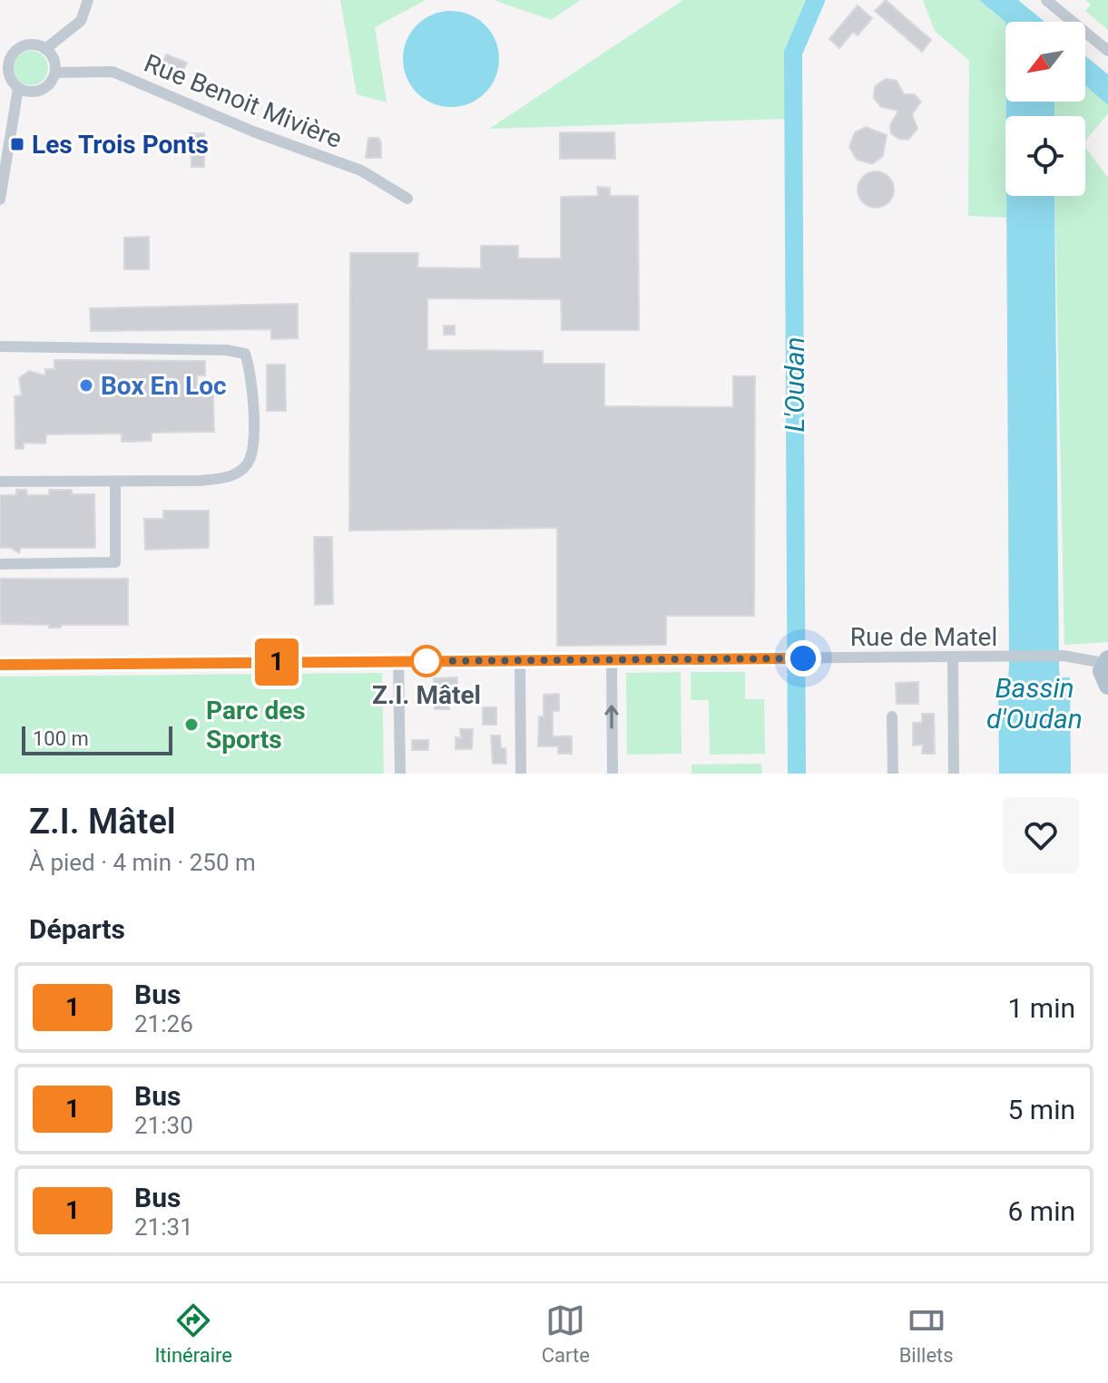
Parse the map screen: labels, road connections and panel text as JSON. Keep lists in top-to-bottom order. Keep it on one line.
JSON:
{"streets":{"street":["Rue Benoit Mivière","Rue de Matel"]},"water":["L'Oudan","Bassin d'Oudan"],"places":{"transit":["Les Trois Ponts"],"other":["Box En Loc","Z.I. Mâtel","Parc des Sports"]},"lines":["bus line 1"],"scale_bar":"100 m","north":"bottom left","page":{"on_map":"1","scale":"100 m","heading":[["Z.I. Mâtel","À pied · 4 min · 250 m"],"Départs"],"list":[{"mark":"1","name":"Bus","note":"21:26","value":"1 min"},{"mark":"1","name":"Bus","note":"21:30","value":"5 min"},{"mark":"1","name":"Bus","note":"21:31","value":"6 min"}],"tabs":["Itinéraire","Carte","Billets"]}}
